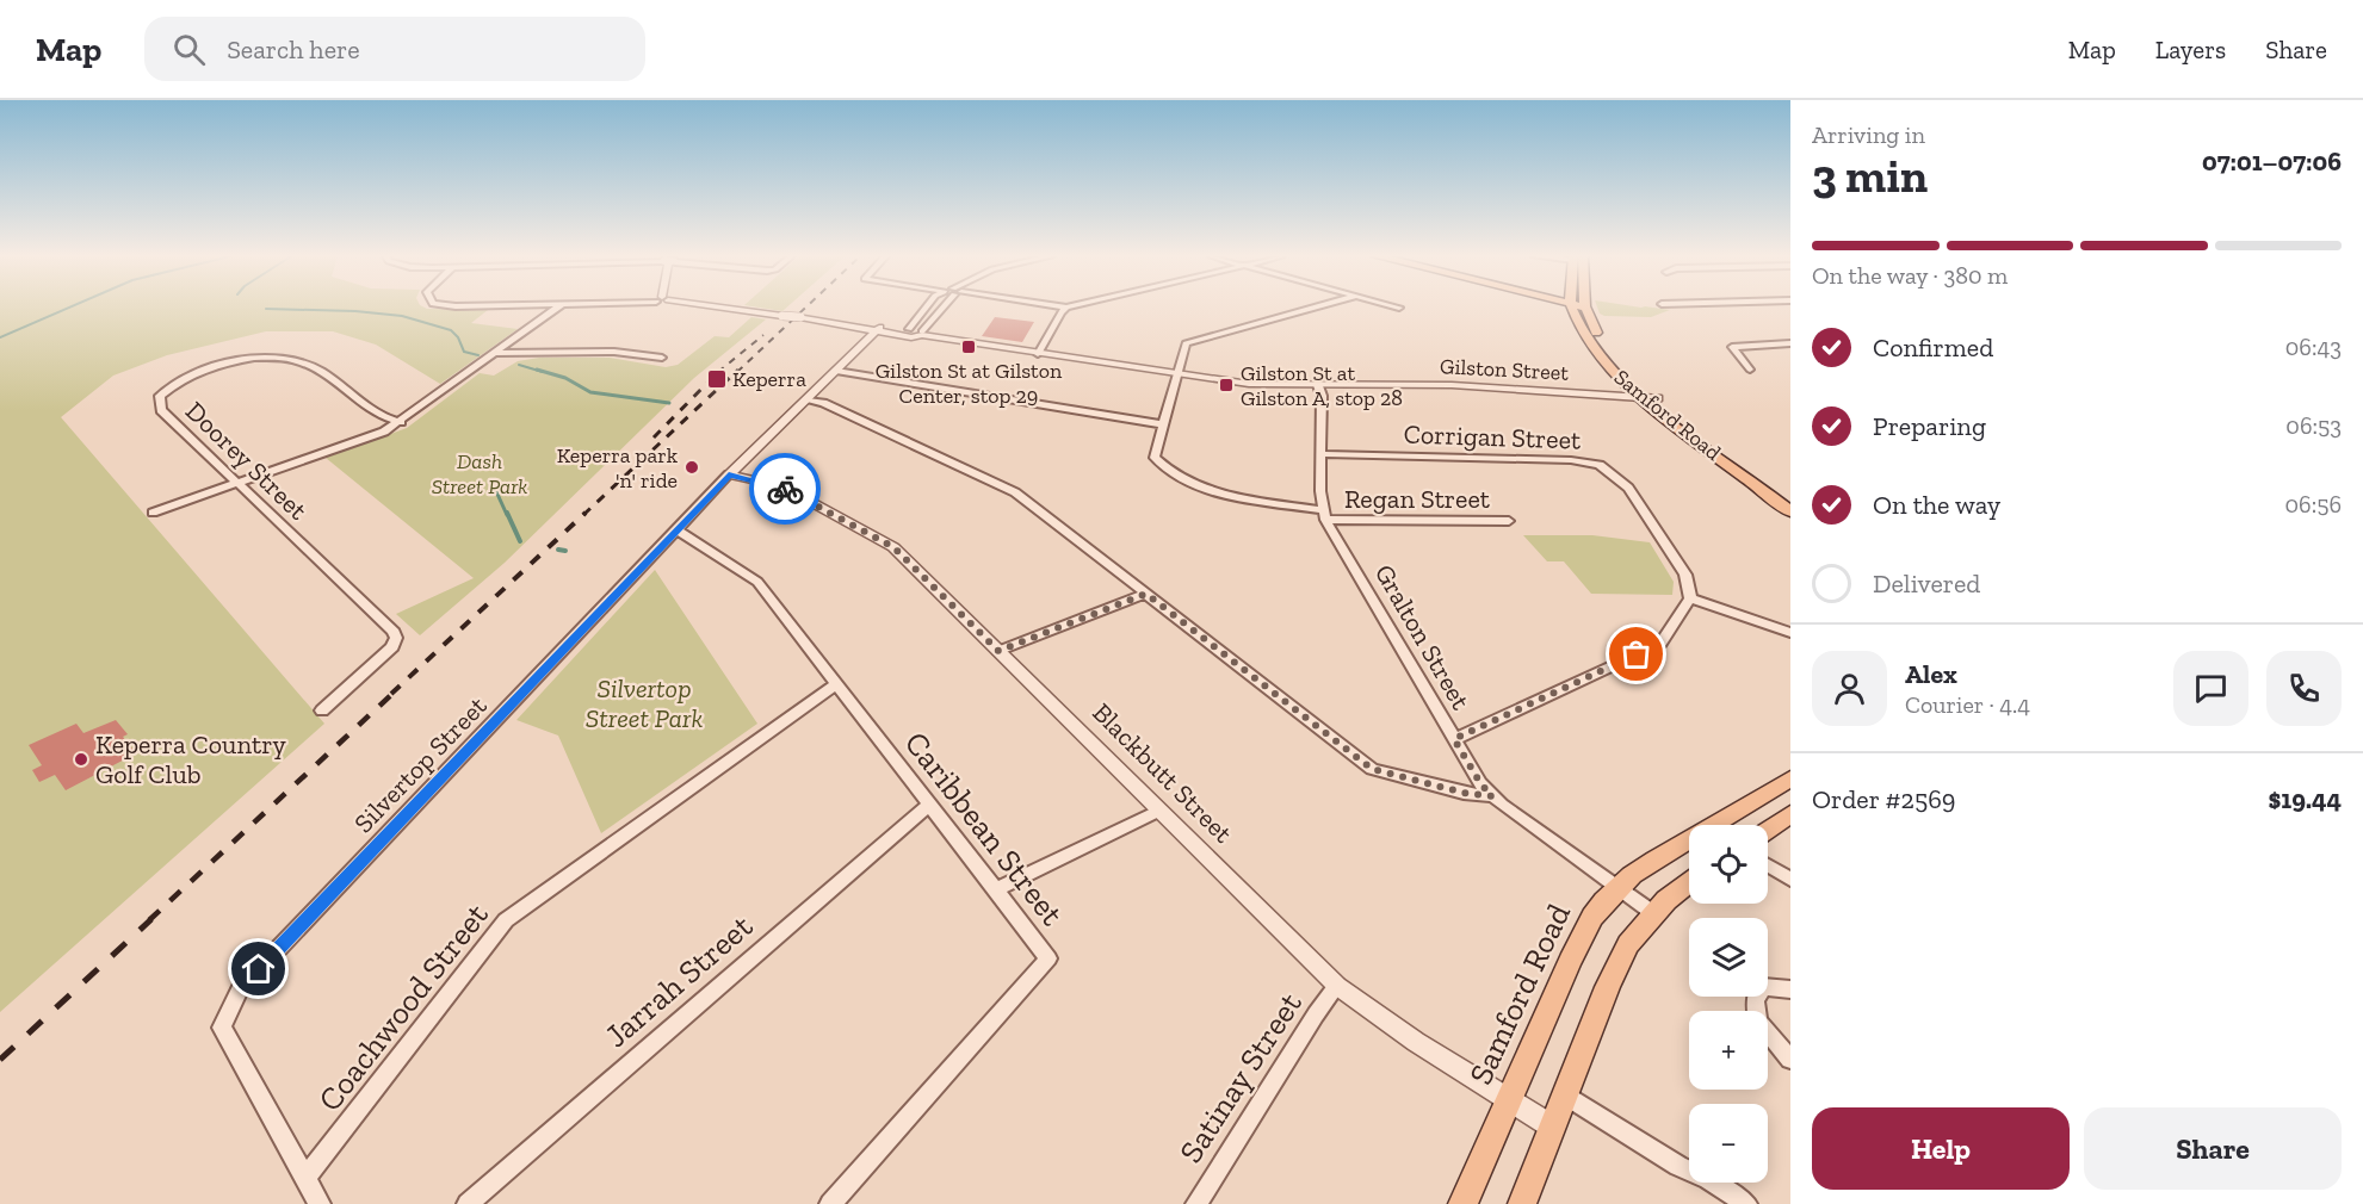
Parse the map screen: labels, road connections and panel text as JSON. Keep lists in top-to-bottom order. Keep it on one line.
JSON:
{"streets":{"main road":["Samford Road"],"street":["Gilston Street","Corrigan Street","Doorey Street","Regan Street","Gralton Street","Silvertop Street","Blackbutt Street","Caribbean Street","Jarrah Street","Coachwood Street","Satinay Street"]},"crossings":[["Gilston Street","Samford Road"],["Samford Road","Gralton Street"],["Samford Road","Blackbutt Street"],["Regan Street","Gralton Street"],["Silvertop Street","Blackbutt Street"],["Silvertop Street","Caribbean Street"],["Silvertop Street","Coachwood Street"],["Blackbutt Street","Satinay Street"],["Caribbean Street","Jarrah Street"],["Caribbean Street","Coachwood Street"]],"parks":["Dash Street Park","Silvertop Street Park"],"places":{"transit":["Gilston St at Gilston Center, stop 29","Keperra","Gilston St at Gilston A, stop 28"],"other":["Keperra park 'n' ride","Keperra Country Golf Club"]},"page":{"header":"Map","search":"Search here","nav":["Map","Layers","Share"],"heading":["3 min","Arriving in","07:01–07:06"],"panel":["Alex","Courier · 4.4","Order #2569","$19.44"],"bar":"On the way · 380 m","list":[["Confirmed","06:43"],["Preparing","06:53"],["On the way","06:56"],"Delivered"],"map_buttons":["+","−"],"buttons":["Help","Share"]}}
